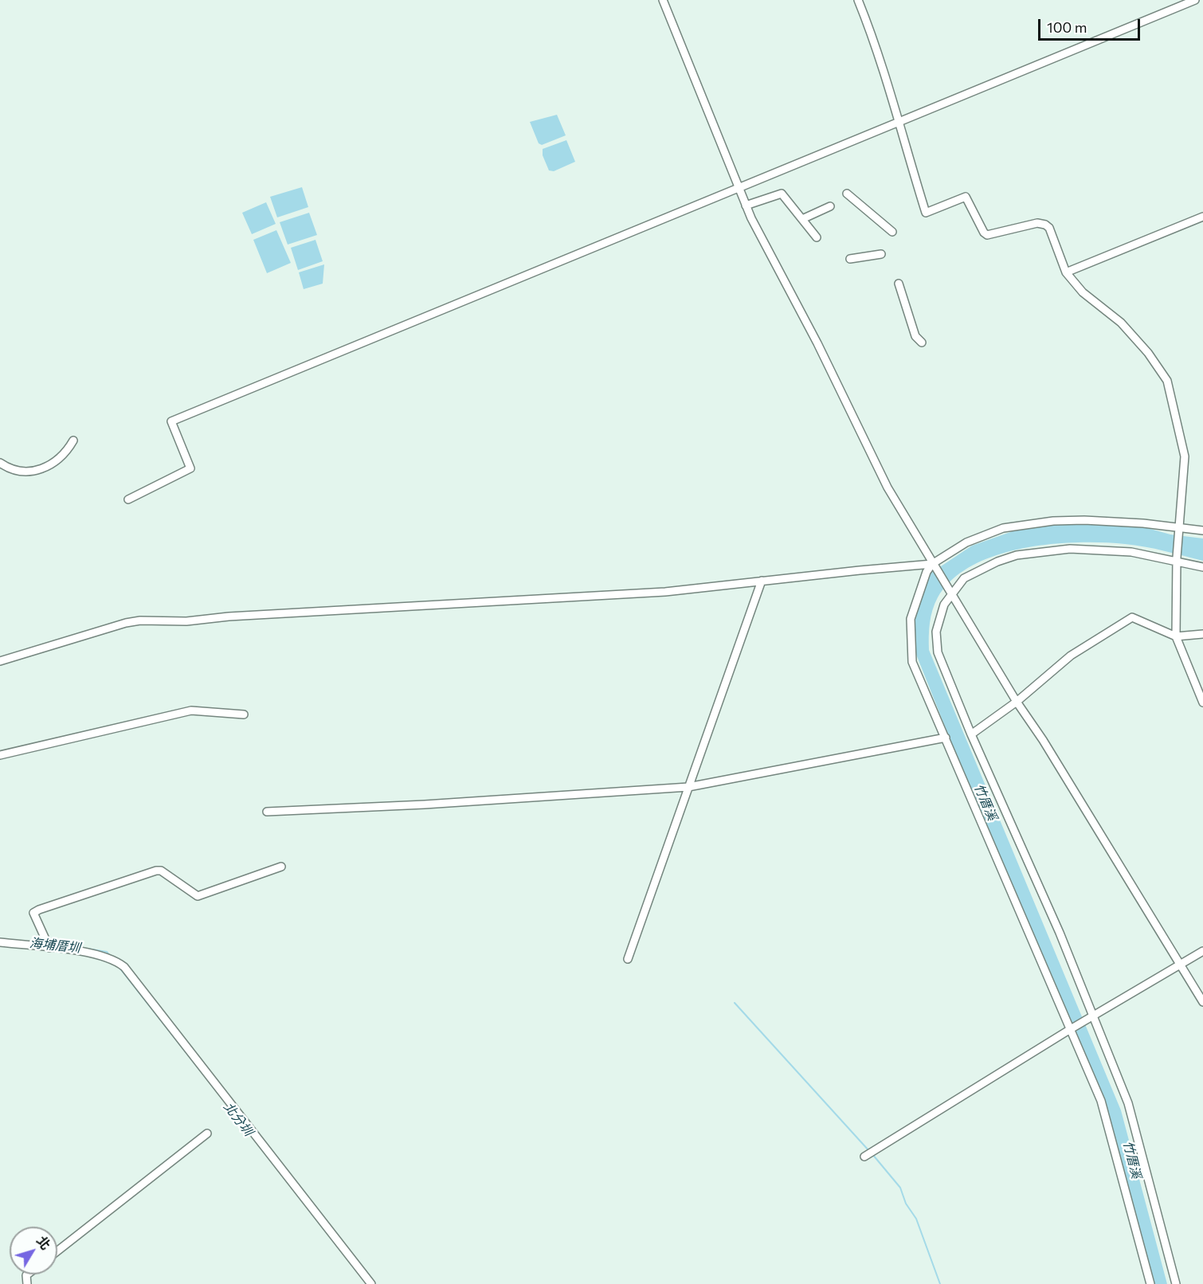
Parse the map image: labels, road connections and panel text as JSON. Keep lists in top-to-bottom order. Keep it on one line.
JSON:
{"water":["竹厝溪","海埔厝圳","北分圳"],"scale_bar":"100 m","north":"top right"}
